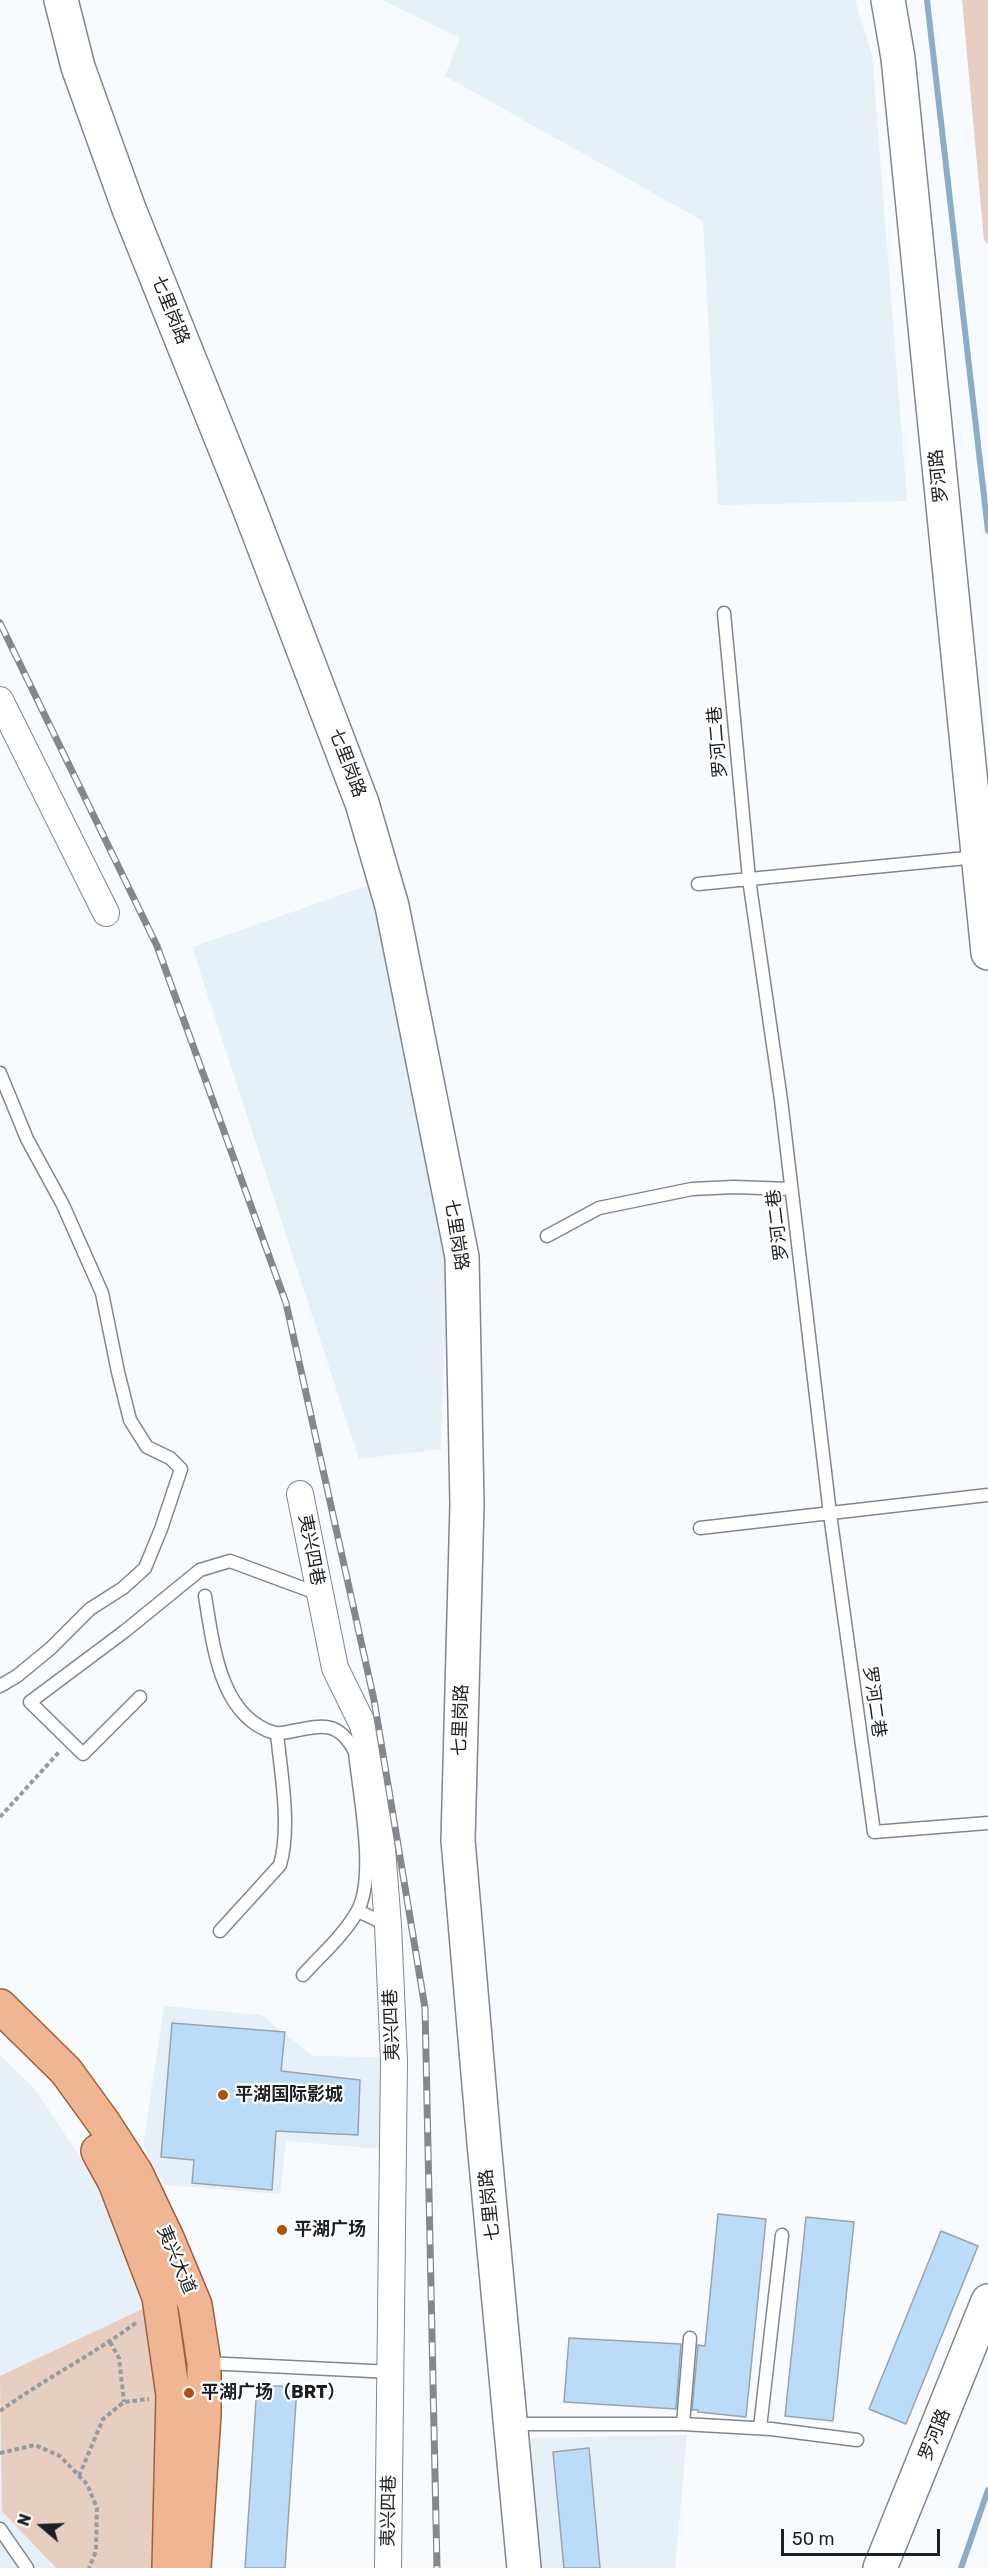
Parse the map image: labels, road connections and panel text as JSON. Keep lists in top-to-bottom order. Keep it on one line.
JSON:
{"streets":{"main road":["夷兴大道"],"street":["七里岗路","罗河路","夷兴四巷"],"lane":["罗河二巷"]},"places":["平湖国际影城","平湖广场","平湖广场（BRT）"],"scale_bar":"50 m","north":"left"}
